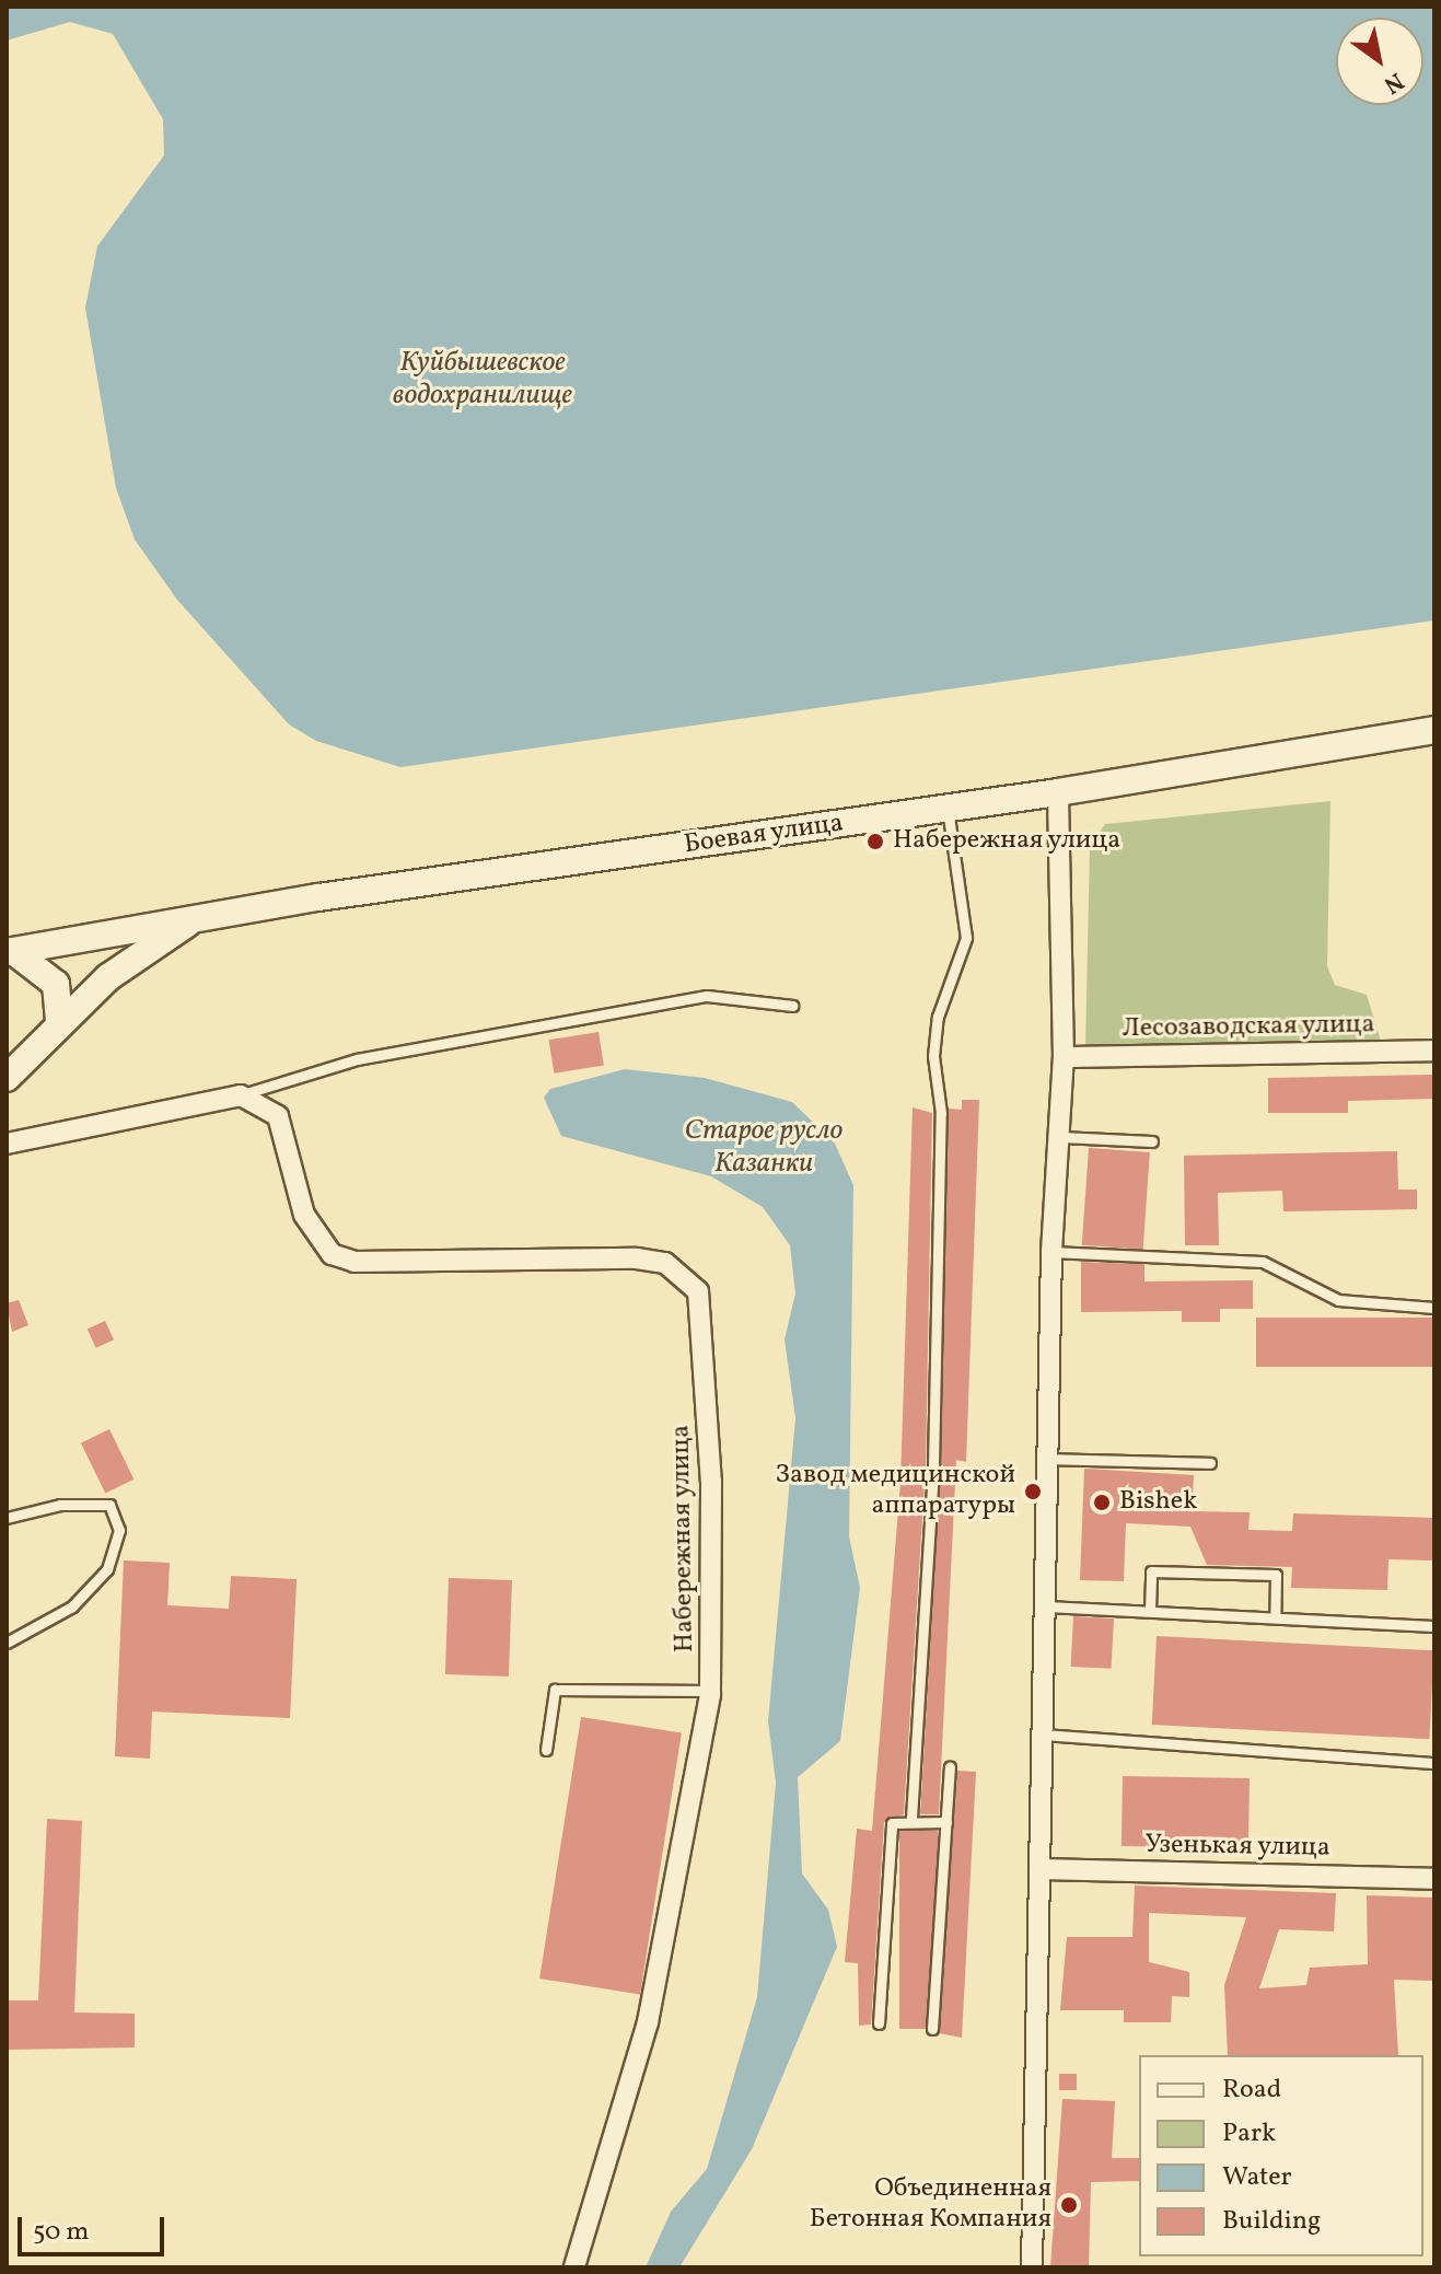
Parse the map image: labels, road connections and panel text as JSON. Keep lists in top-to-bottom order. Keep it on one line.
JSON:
{"streets":{"main road":["Боевая улица"],"street":["Лесозаводская улица","Набережная улица","Узенькая улица"]},"water":["Куйбышевское водохранилище","Старое русло Казанки"],"places":["Набережная улица","Завод медицинской аппаратуры","Bishek","Объединенная Бетонная Компания"],"legend":["Road","Park","Water","Building"],"scale_bar":"50 m","north":"bottom right"}
